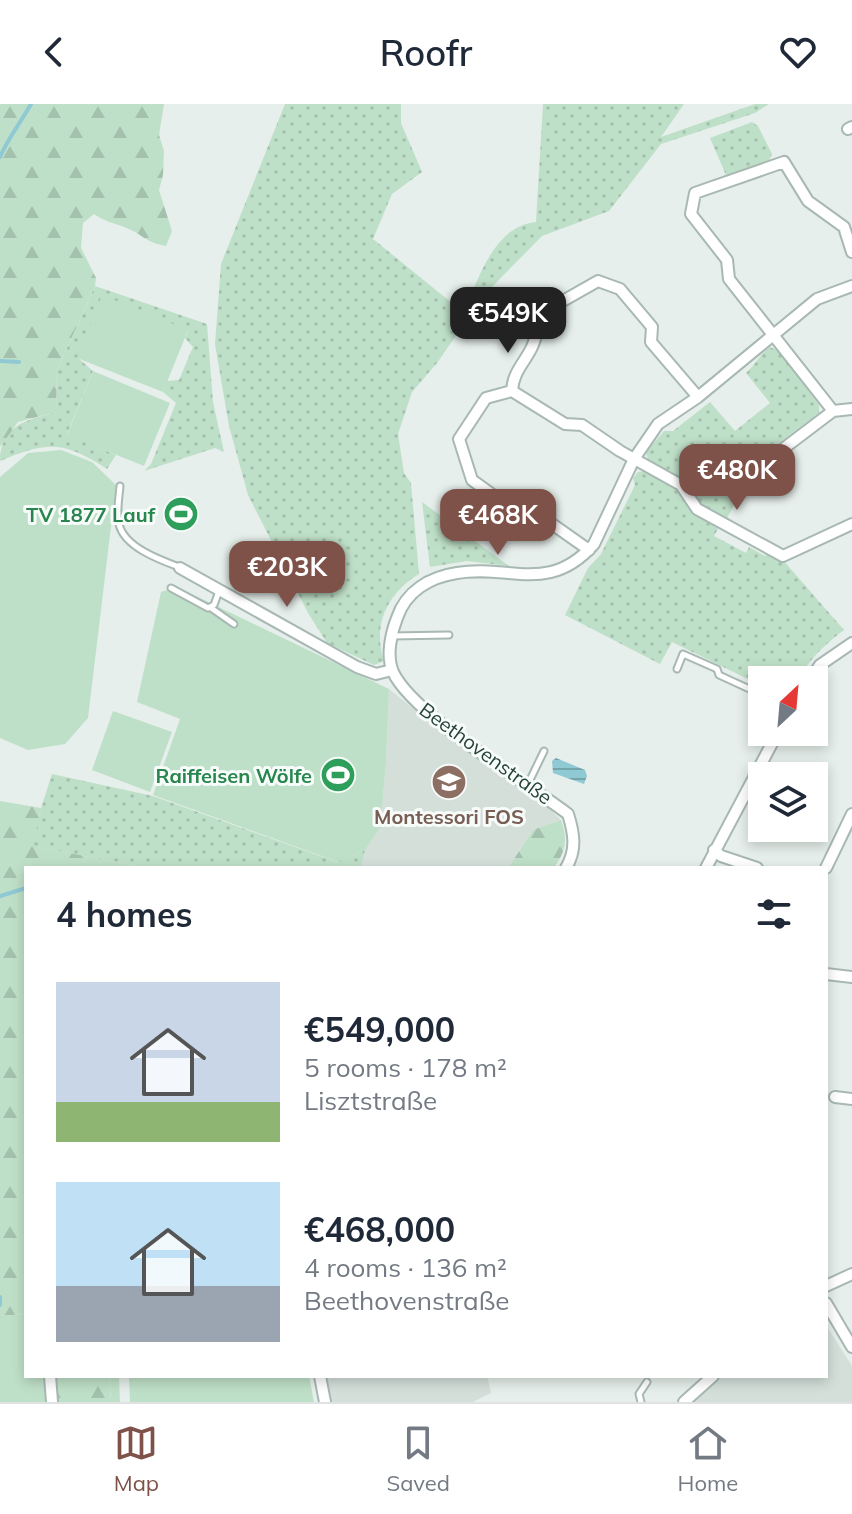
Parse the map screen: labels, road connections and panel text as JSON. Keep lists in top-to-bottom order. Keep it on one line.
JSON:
{"streets":{"street":["Beethovenstraße"]},"places":{"sports":["TV 1877 Lauf","Raiffeisen Wölfe"],"school or university":["Montessori FOS"]},"north":"top right","page":{"header":"Roofr","price":["€549K","€480K","€468K","€203K"],"heading":"4 homes","list":[{"name":"€549,000","note":"5 rooms · 178 m² · Lisztstraße"},{"name":"€468,000","note":"4 rooms · 136 m² · Beethovenstraße"}],"tabs":["Map","Saved","Home"]}}
